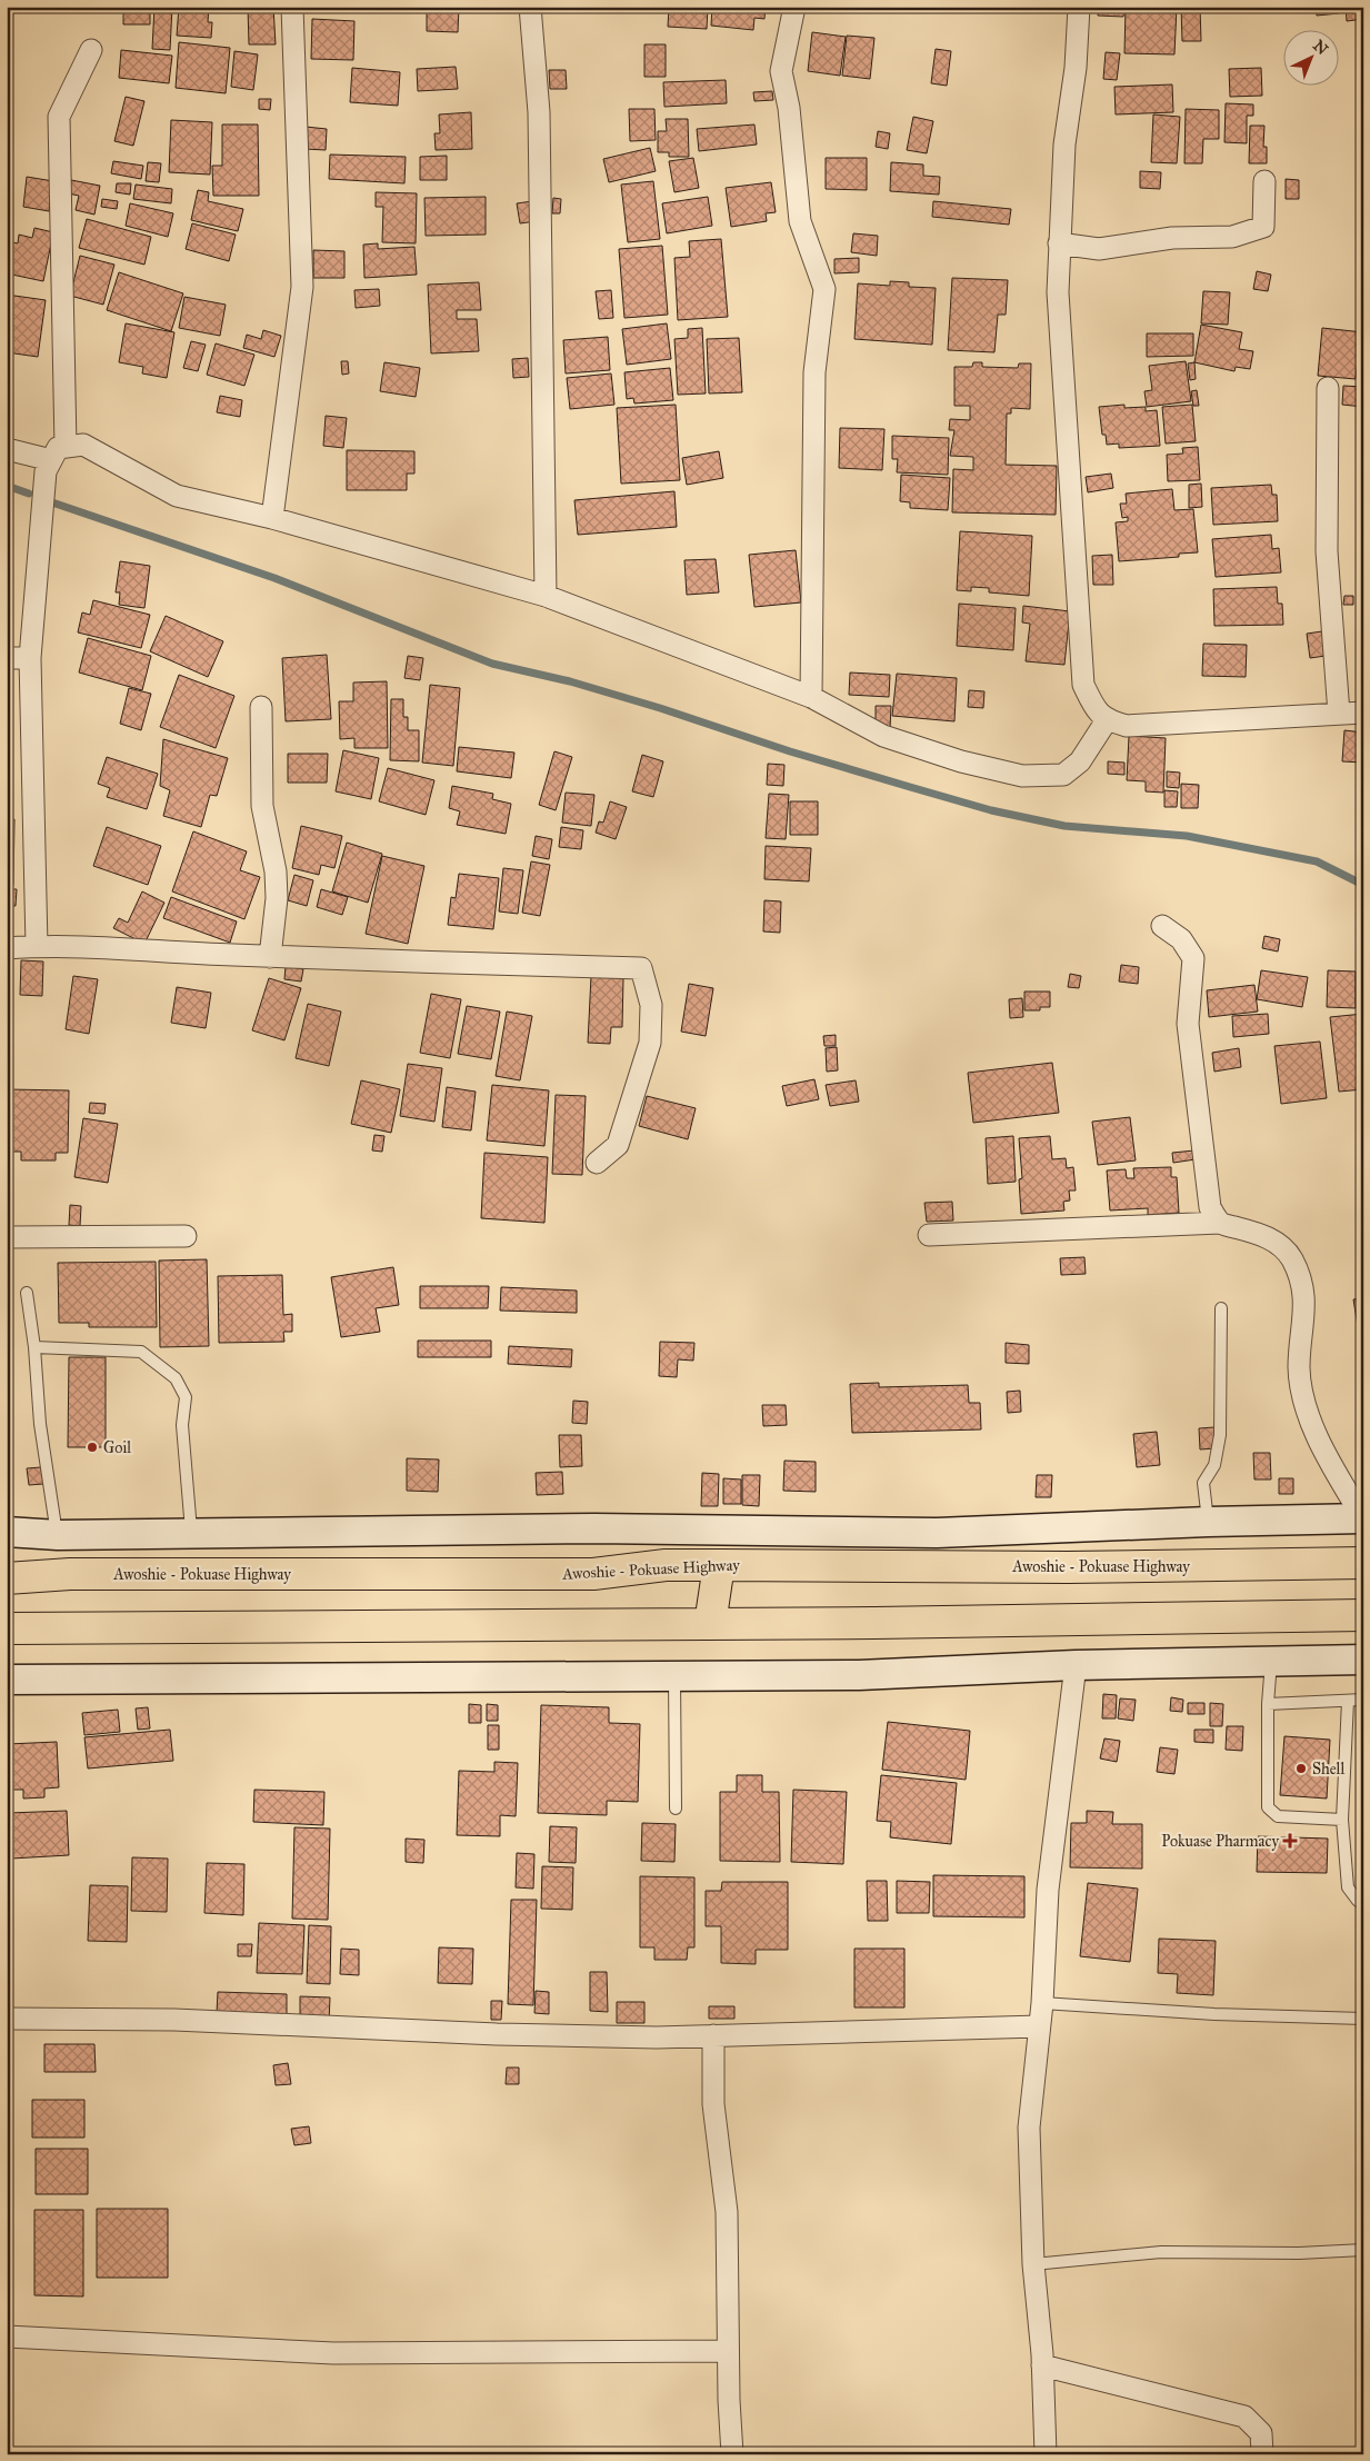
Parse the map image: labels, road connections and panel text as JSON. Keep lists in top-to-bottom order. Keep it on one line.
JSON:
{"streets":{"main road":["Awoshie - Pokuase Highway"]},"places":{"other":["Goil","Shell"],"health":["Pokuase Pharmacy"]},"north":"top right"}
